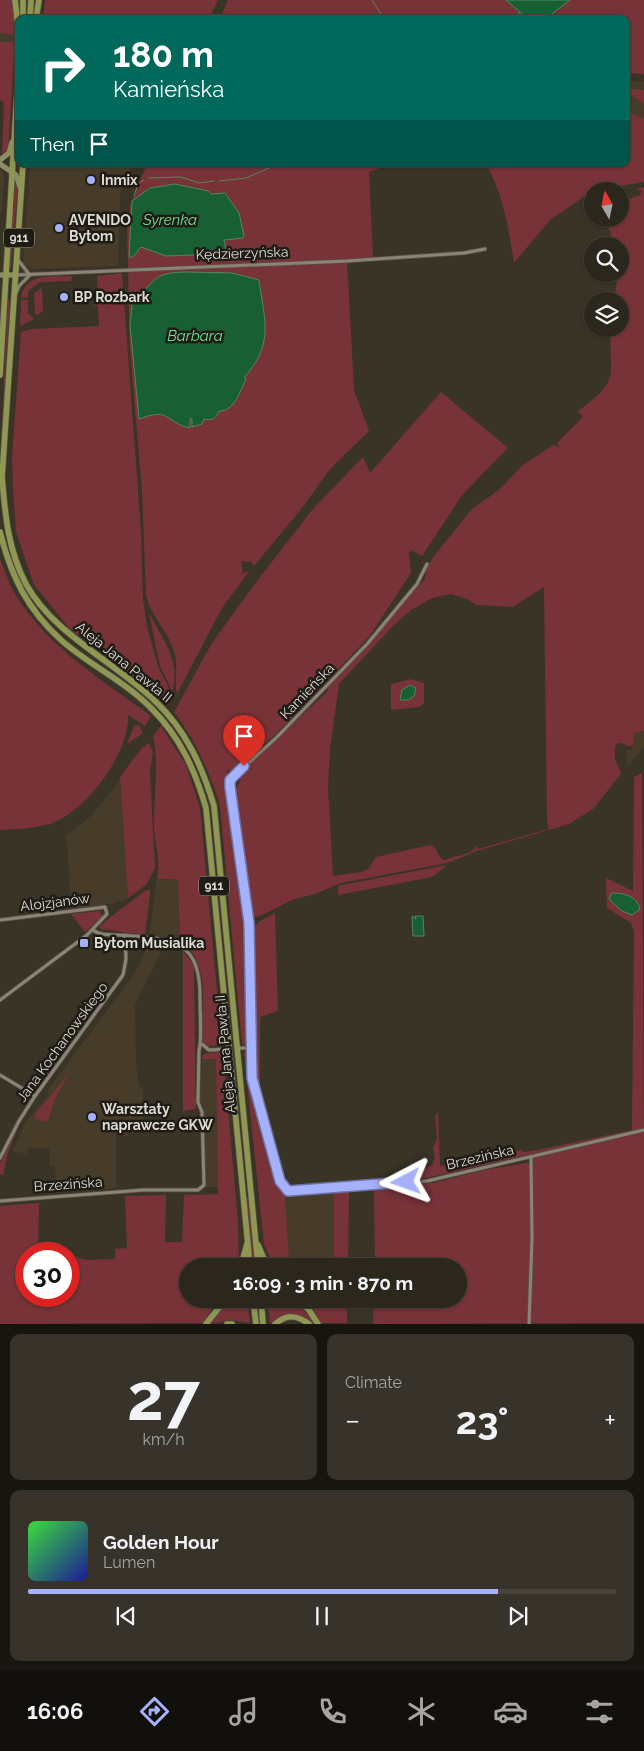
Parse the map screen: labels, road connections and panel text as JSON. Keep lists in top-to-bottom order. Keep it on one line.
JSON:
{"streets":{"main road":["911","Aleja Jana Pawła II"],"street":["Kędzierzyńska","Kamieńska","Alojzjanów","Jana Kochanowskiego","Brzezińska"]},"crossings":[["911","Kędzierzyńska"],["911","Aleja Jana Pawła II"],["Kędzierzyńska","Aleja Jana Pawła II"],["Kamieńska","Brzezińska"]],"water":["Syrenka","Barbara"],"places":{"other":["Inmix","AVENIDO Bytom","BP Rozbark","Warsztaty naprawcze GKW"],"transit":["Bytom Musialika"]},"north":"top","page":{"turn":["180 m","Kamieńska"],"then":"Then","limit":"30","trip":"16:09 · 3 min · 870 m","tile":[["27","km/h"],"Climate"],"heat":["−","23°","+"],"song":["Golden Hour","Lumen"],"tabs":"16:06"}}
